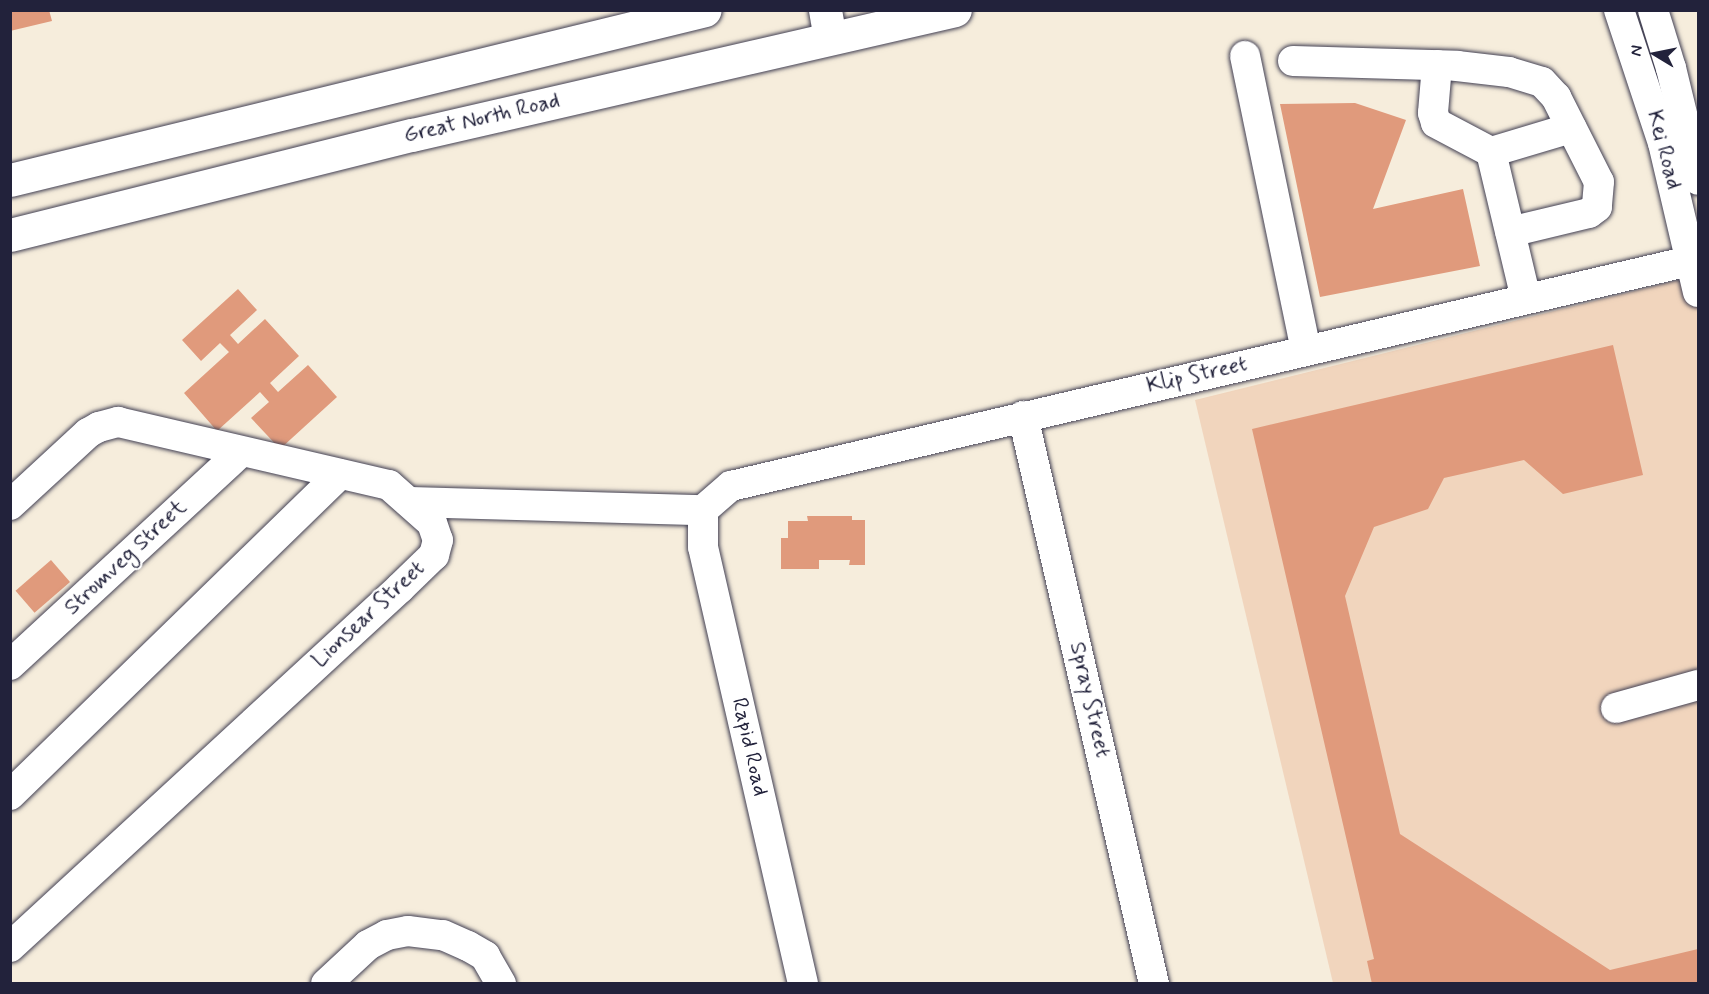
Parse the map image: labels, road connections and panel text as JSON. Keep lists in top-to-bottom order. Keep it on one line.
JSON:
{"streets":{"main road":["Great North Road"],"street":["Kei Road","Klip Street","Stromveg Street","Lionsear Street","Spray Street","Rapid Road"]},"crossings":[["Kei Road","Klip Street"],["Klip Street","Spray Street"],["Klip Street","Rapid Road"],["Stromveg Street","Lionsear Street"]],"north":"left"}
